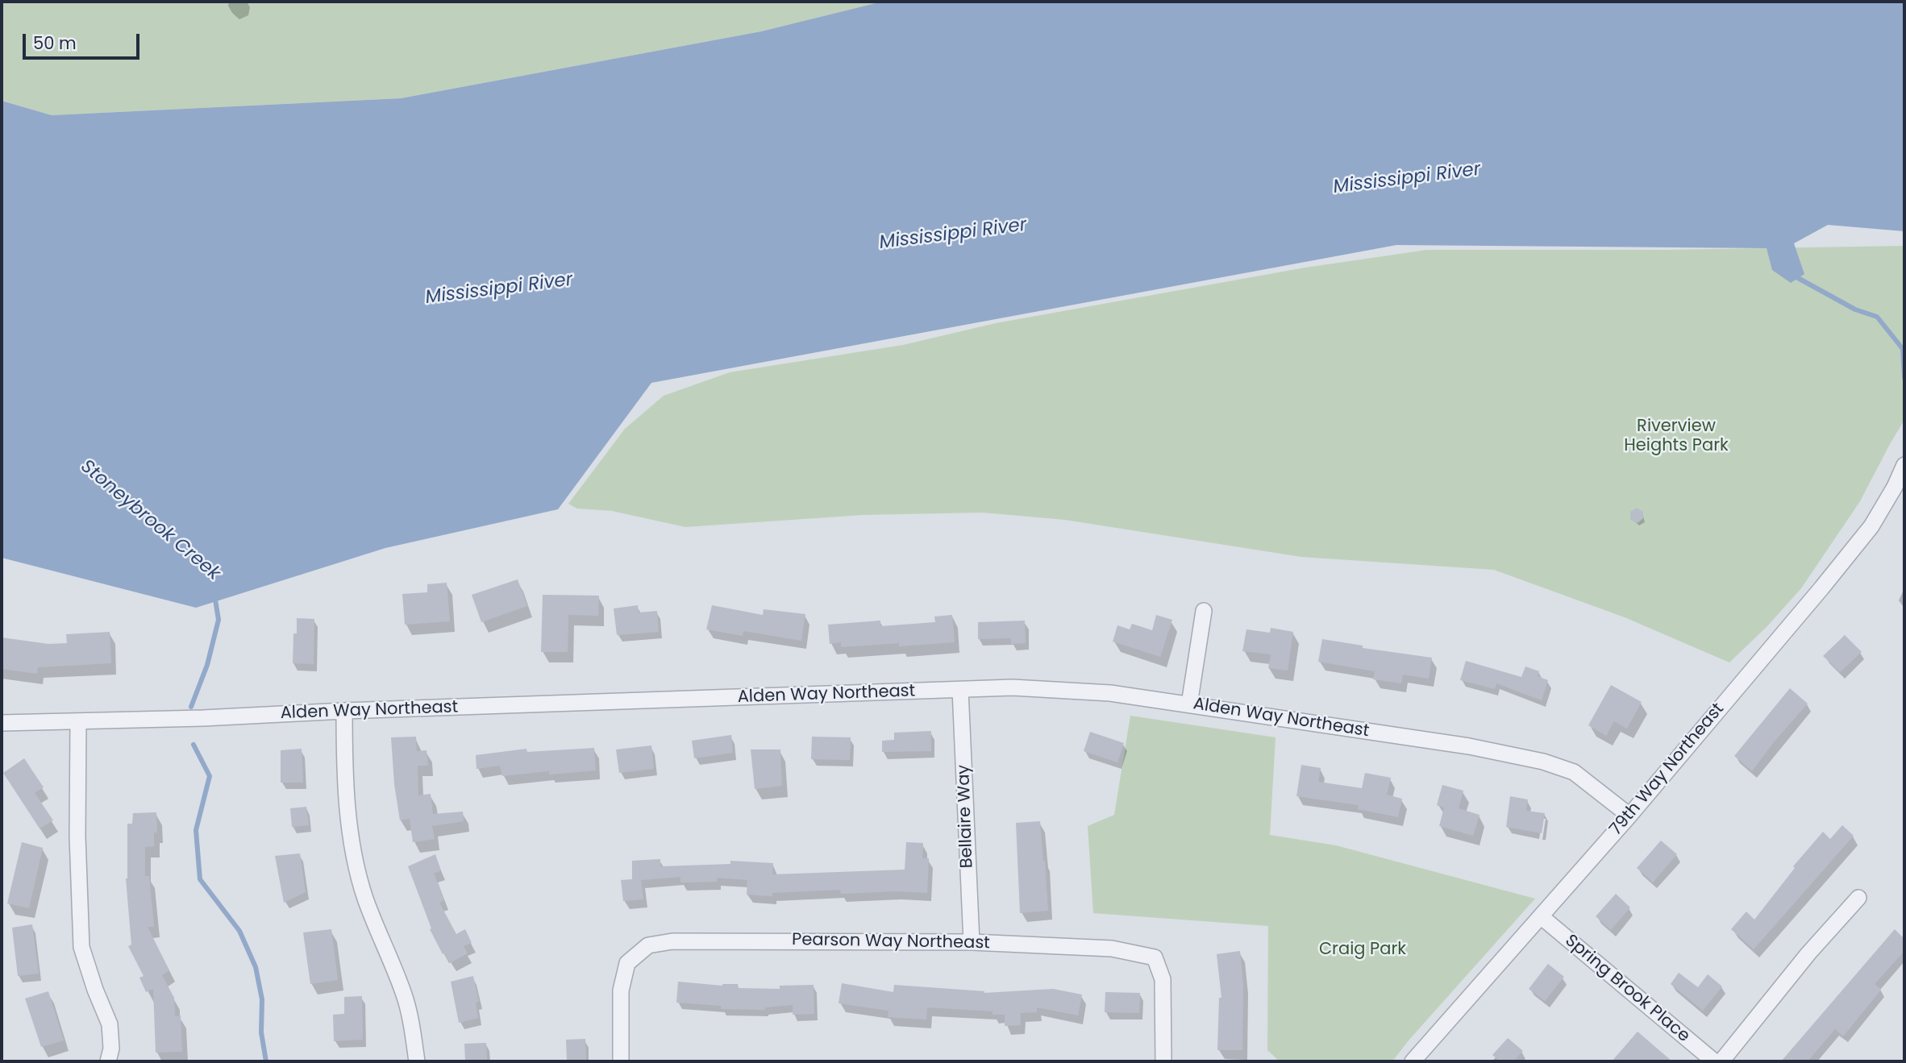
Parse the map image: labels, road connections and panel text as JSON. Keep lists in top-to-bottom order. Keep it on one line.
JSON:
{"streets":{"street":["Alden Way Northeast","79th Way Northeast","Bellaire Way","Pearson Way Northeast","Spring Brook Place"]},"crossings":[["Alden Way Northeast","79th Way Northeast"],["Alden Way Northeast","Bellaire Way"],["79th Way Northeast","Spring Brook Place"],["Bellaire Way","Pearson Way Northeast"]],"water":["Mississippi River","Stoneybrook Creek"],"parks":["Riverview Heights Park","Craig Park"],"scale_bar":"50 m"}
